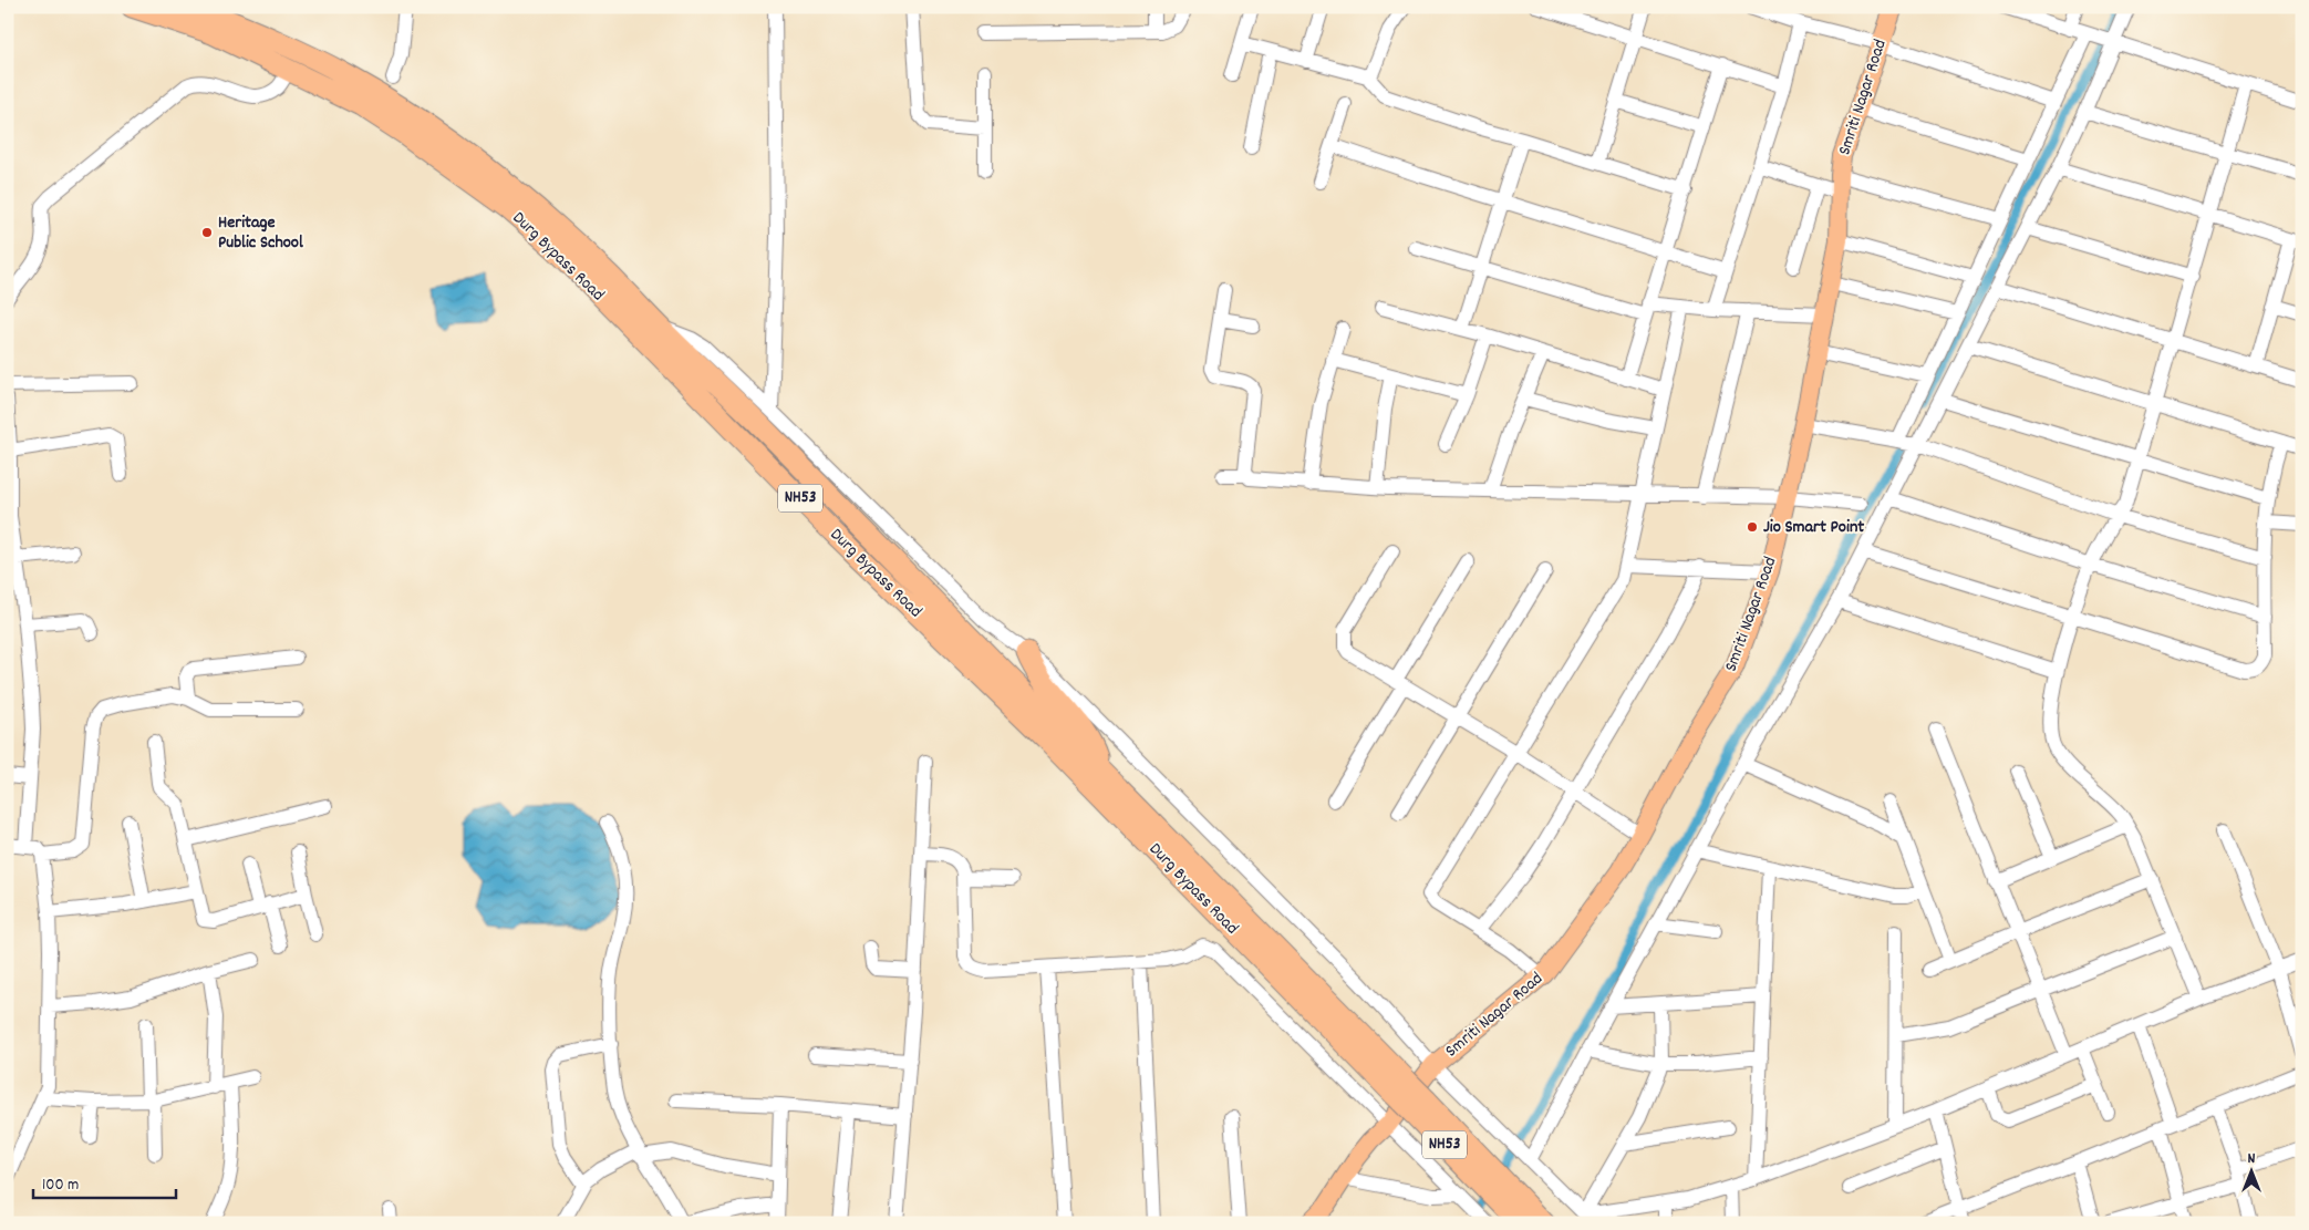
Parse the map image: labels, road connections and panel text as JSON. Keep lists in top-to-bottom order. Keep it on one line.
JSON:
{"streets":{"highway":["Durg Bypass Road","NH53"],"main road":["Smriti Nagar Road"]},"places":["Heritage Public School","Jio Smart Point"],"scale_bar":"100 m","north":"top"}
